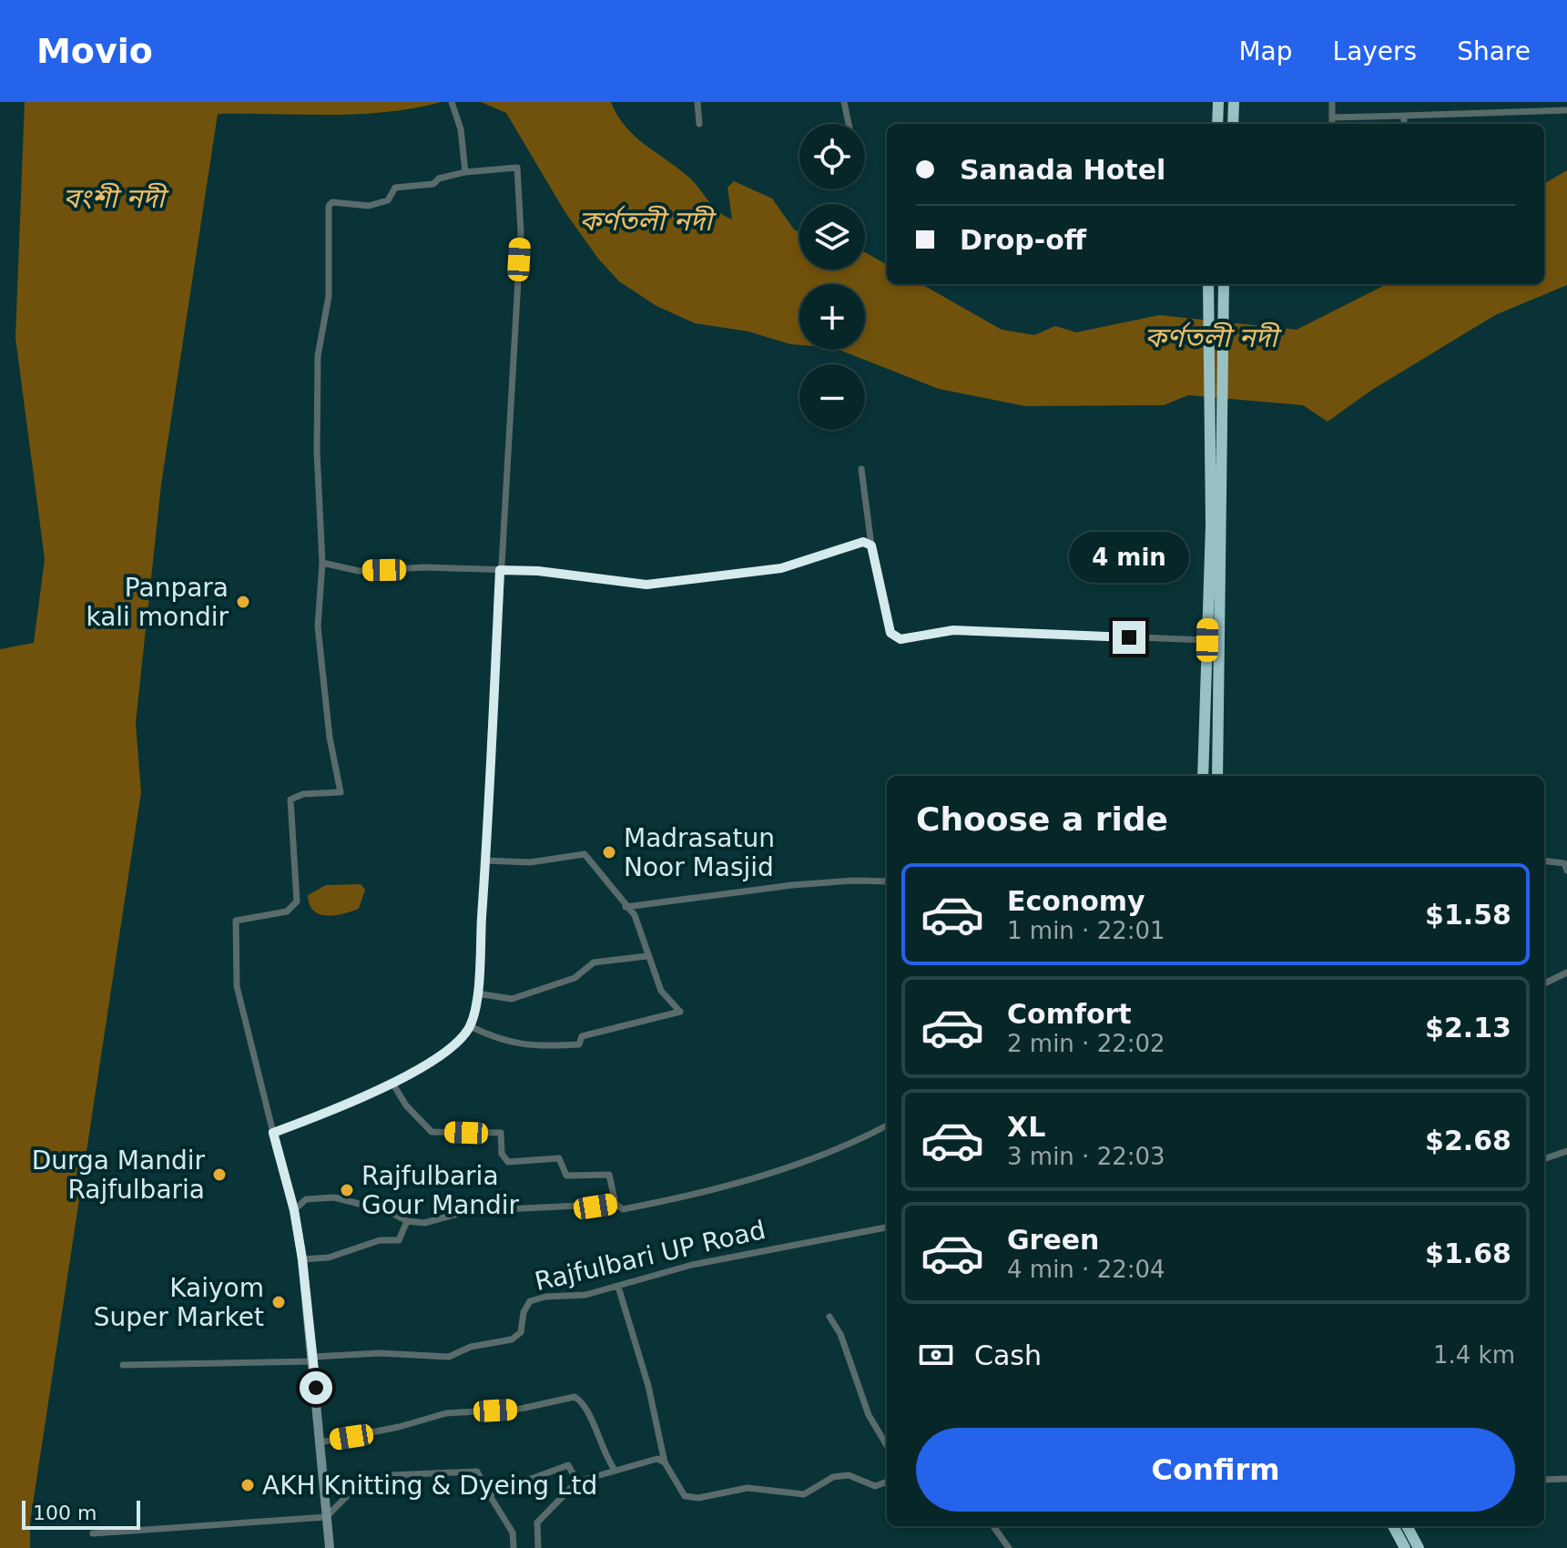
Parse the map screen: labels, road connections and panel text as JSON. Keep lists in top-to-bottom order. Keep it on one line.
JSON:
{"streets":{"street":["Rajfulbari UP Road"]},"water":["বংশী নদী","কর্ণতলী নদী"],"places":["Panpara kali mondir","Madrasatun Noor Masjid","Durga Mandir Rajfulbaria","Rajfulbaria Gour Mandir","Kaiyom Super Market","AKH Knitting & Dyeing Ltd"],"scale_bar":"100 m","page":{"header":"Movio","nav":["Map","Layers","Share"],"map_buttons":["+","−"],"banner":["Sanada Hotel","Drop-off"],"bubble":"4 min","heading":"Choose a ride","list":[{"name":"Economy","note":"1 min · 22:01","value":"$1.58"},{"name":"Comfort","note":"2 min · 22:02","value":"$2.13"},{"name":"XL","note":"3 min · 22:03","value":"$2.68"},{"name":"Green","note":"4 min · 22:04","value":"$1.68"}],"pay":["Cash","1.4 km"],"buttons":"Confirm","scale":"100 m"}}
